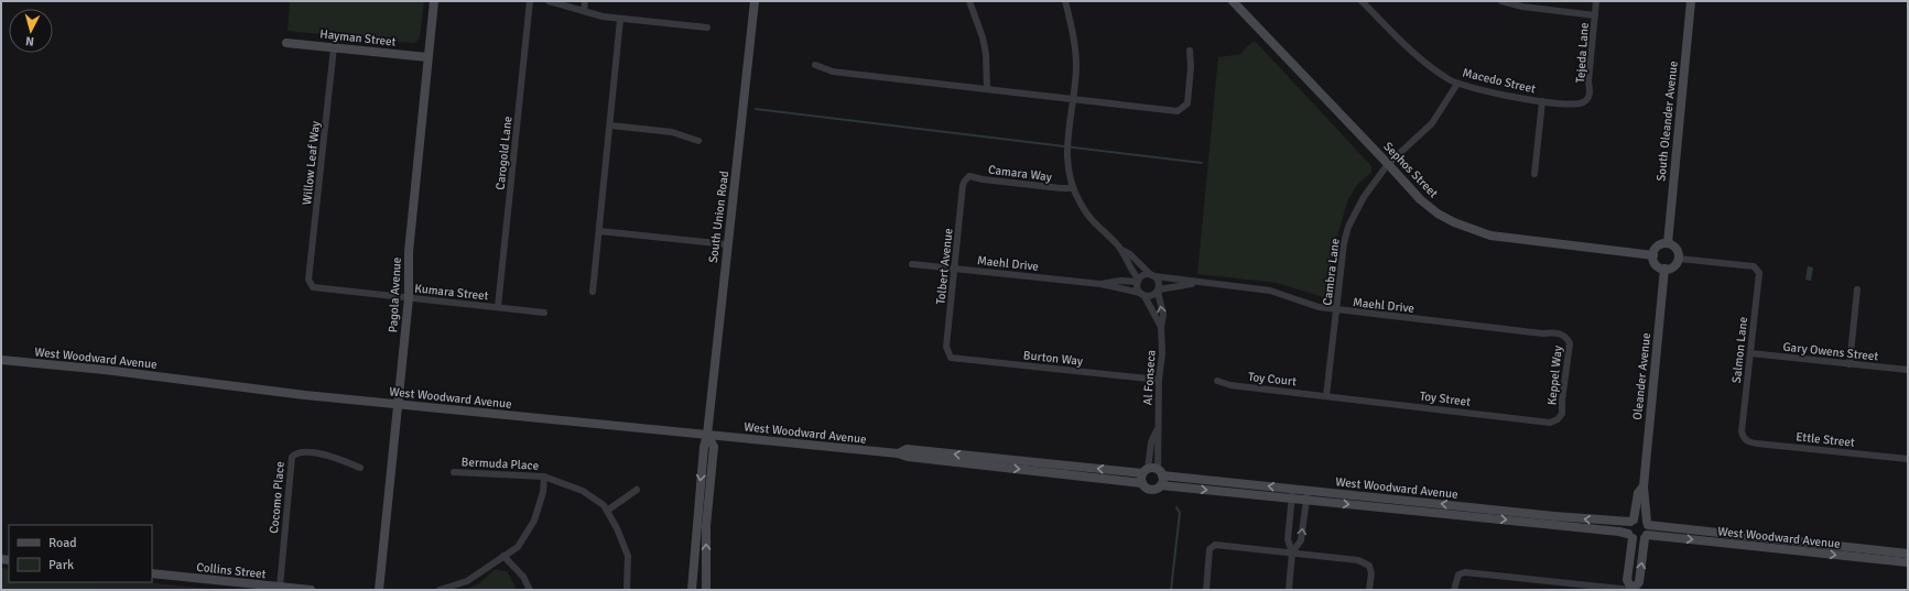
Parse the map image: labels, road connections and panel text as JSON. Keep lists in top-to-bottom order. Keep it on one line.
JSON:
{"streets":{"street":["Hayman Street","Tejeda Lane","Macedo Street","South Oleander Avenue","Carogold Lane","Willow Leaf Way","Sephos Street","Camara Way","South Union Road","Maehl Drive","Tolbert Avenue","Cambra Lane","Kumara Street","Pagola Avenue","Salmon Lane","Gary Owens Street","West Woodward Avenue","Burton Way","Keppel Way","Oleander Avenue","Al Fonseca","Toy Court","Toy Street","Ettle Street","Bermuda Place","Cocomo Place","Collins Street"]},"crossings":[["Hayman Street","Willow Leaf Way"],["Hayman Street","Pagola Avenue"],["Tejeda Lane","Macedo Street"],["Macedo Street","Cambra Lane"],["South Oleander Avenue","Sephos Street"],["South Oleander Avenue","Salmon Lane"],["South Oleander Avenue","Oleander Avenue"],["Carogold Lane","Kumara Street"],["Willow Leaf Way","Kumara Street"],["Sephos Street","Cambra Lane"],["Sephos Street","Salmon Lane"],["Sephos Street","Oleander Avenue"],["Camara Way","Tolbert Avenue"],["South Union Road","West Woodward Avenue"],["Maehl Drive","Tolbert Avenue"],["Maehl Drive","Cambra Lane"],["Maehl Drive","Keppel Way"],["Maehl Drive","Al Fonseca"],["Tolbert Avenue","Burton Way"],["Cambra Lane","Toy Court"],["Cambra Lane","Toy Street"],["Kumara Street","Pagola Avenue"],["Pagola Avenue","West Woodward Avenue"],["Salmon Lane","Gary Owens Street"],["Salmon Lane","Oleander Avenue"],["Salmon Lane","Ettle Street"],["West Woodward Avenue","Oleander Avenue"],["West Woodward Avenue","Al Fonseca"],["Burton Way","Al Fonseca"],["Keppel Way","Toy Street"],["Toy Court","Toy Street"],["Cocomo Place","Collins Street"]],"legend":["Road","Park"],"north":"bottom"}
